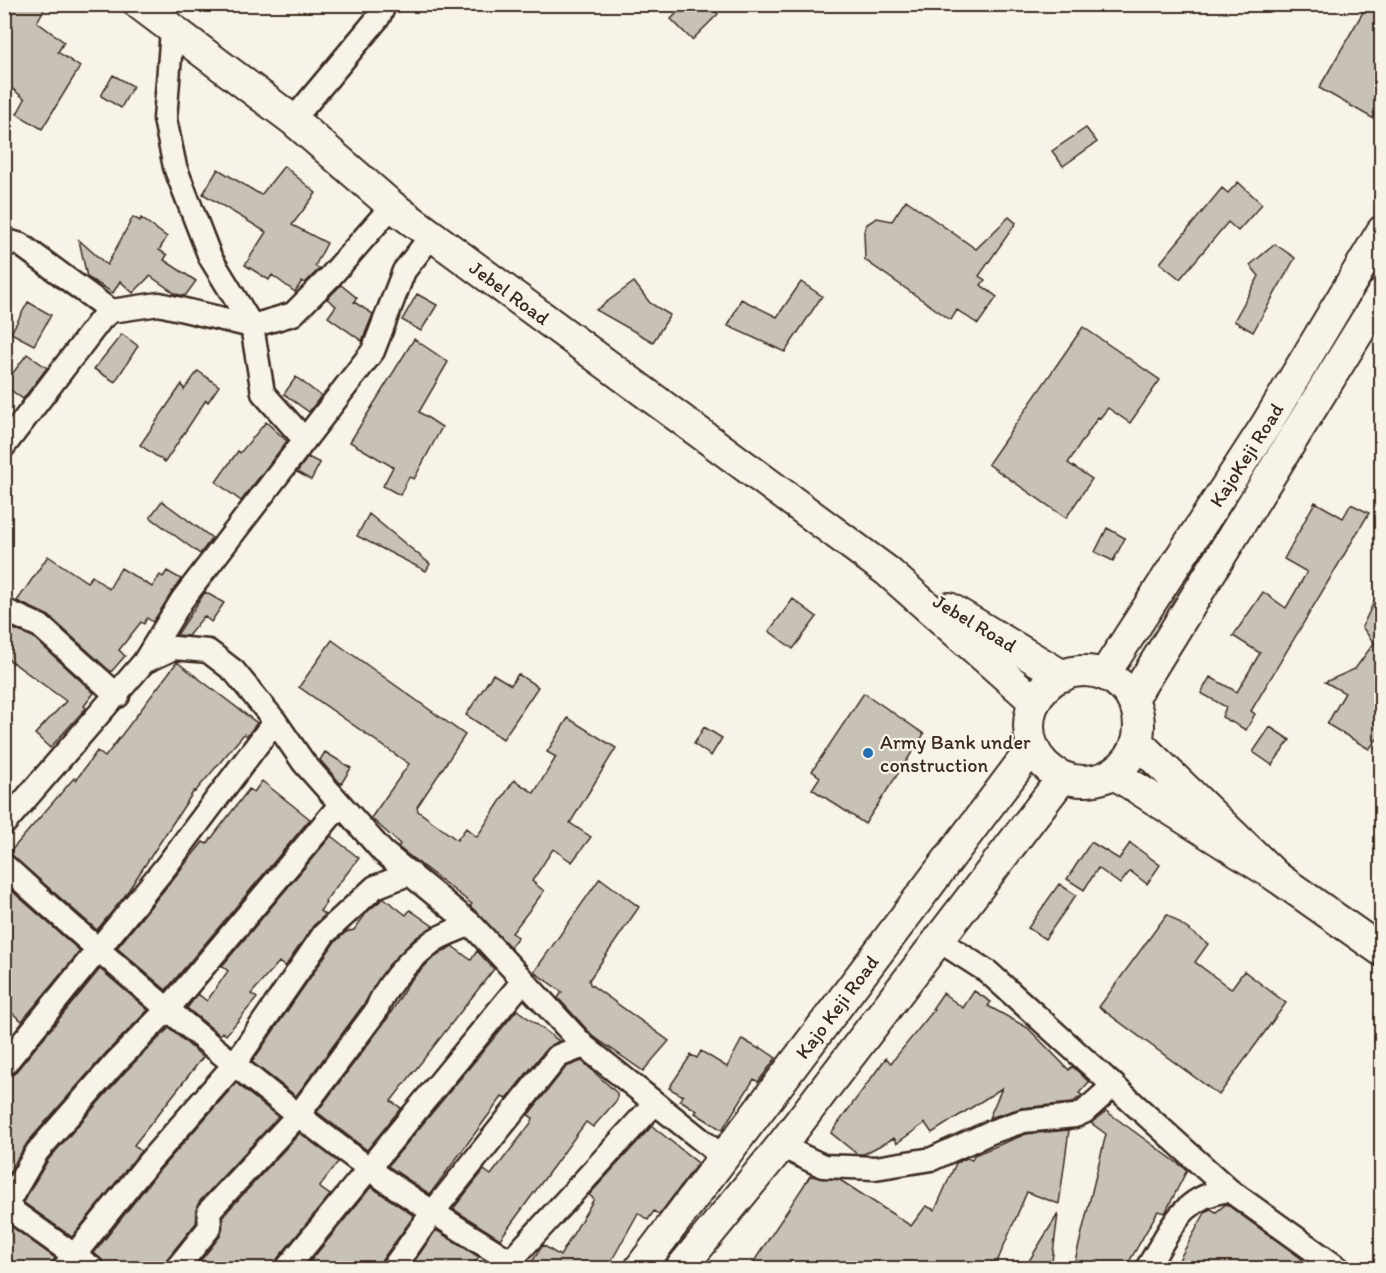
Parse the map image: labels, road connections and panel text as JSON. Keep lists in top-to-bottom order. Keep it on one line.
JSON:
{"streets":{"main road":["Jebel Road","KajoKeji Road","Kajo Keji Road"]},"crossings":[["Jebel Road","KajoKeji Road"],["Jebel Road","Kajo Keji Road"],["KajoKeji Road","Kajo Keji Road"]],"places":["Army Bank under construction"]}
